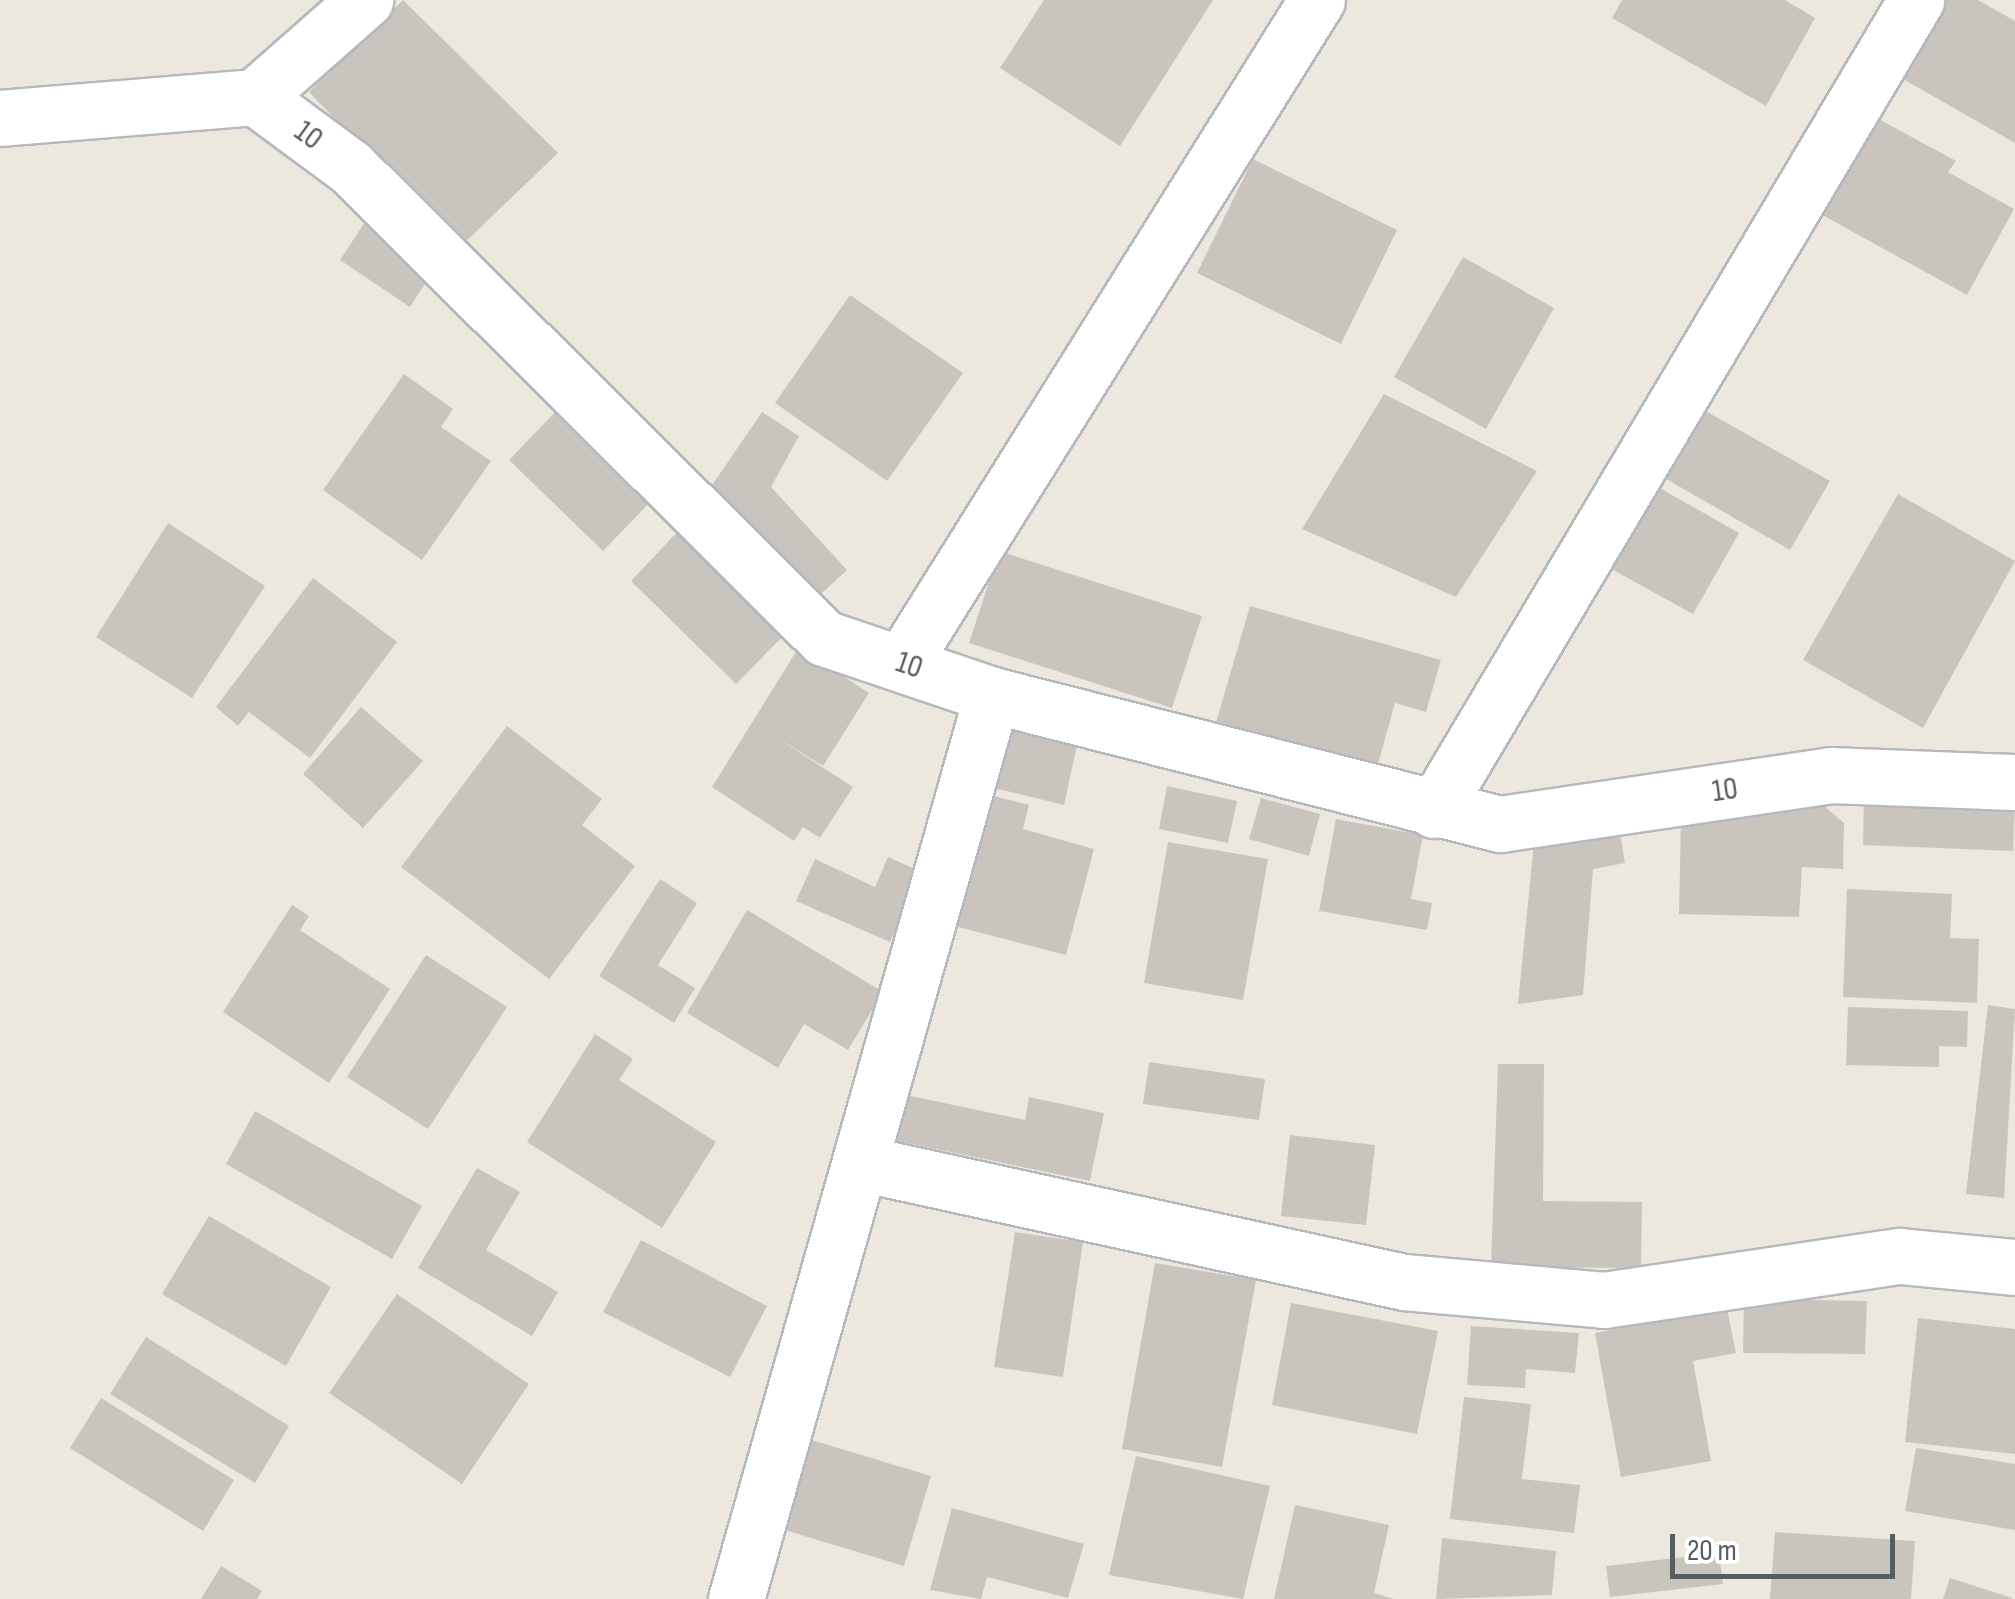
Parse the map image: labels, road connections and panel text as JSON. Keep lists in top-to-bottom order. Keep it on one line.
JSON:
{"streets":{"street":["10"]},"scale_bar":"20 m"}
